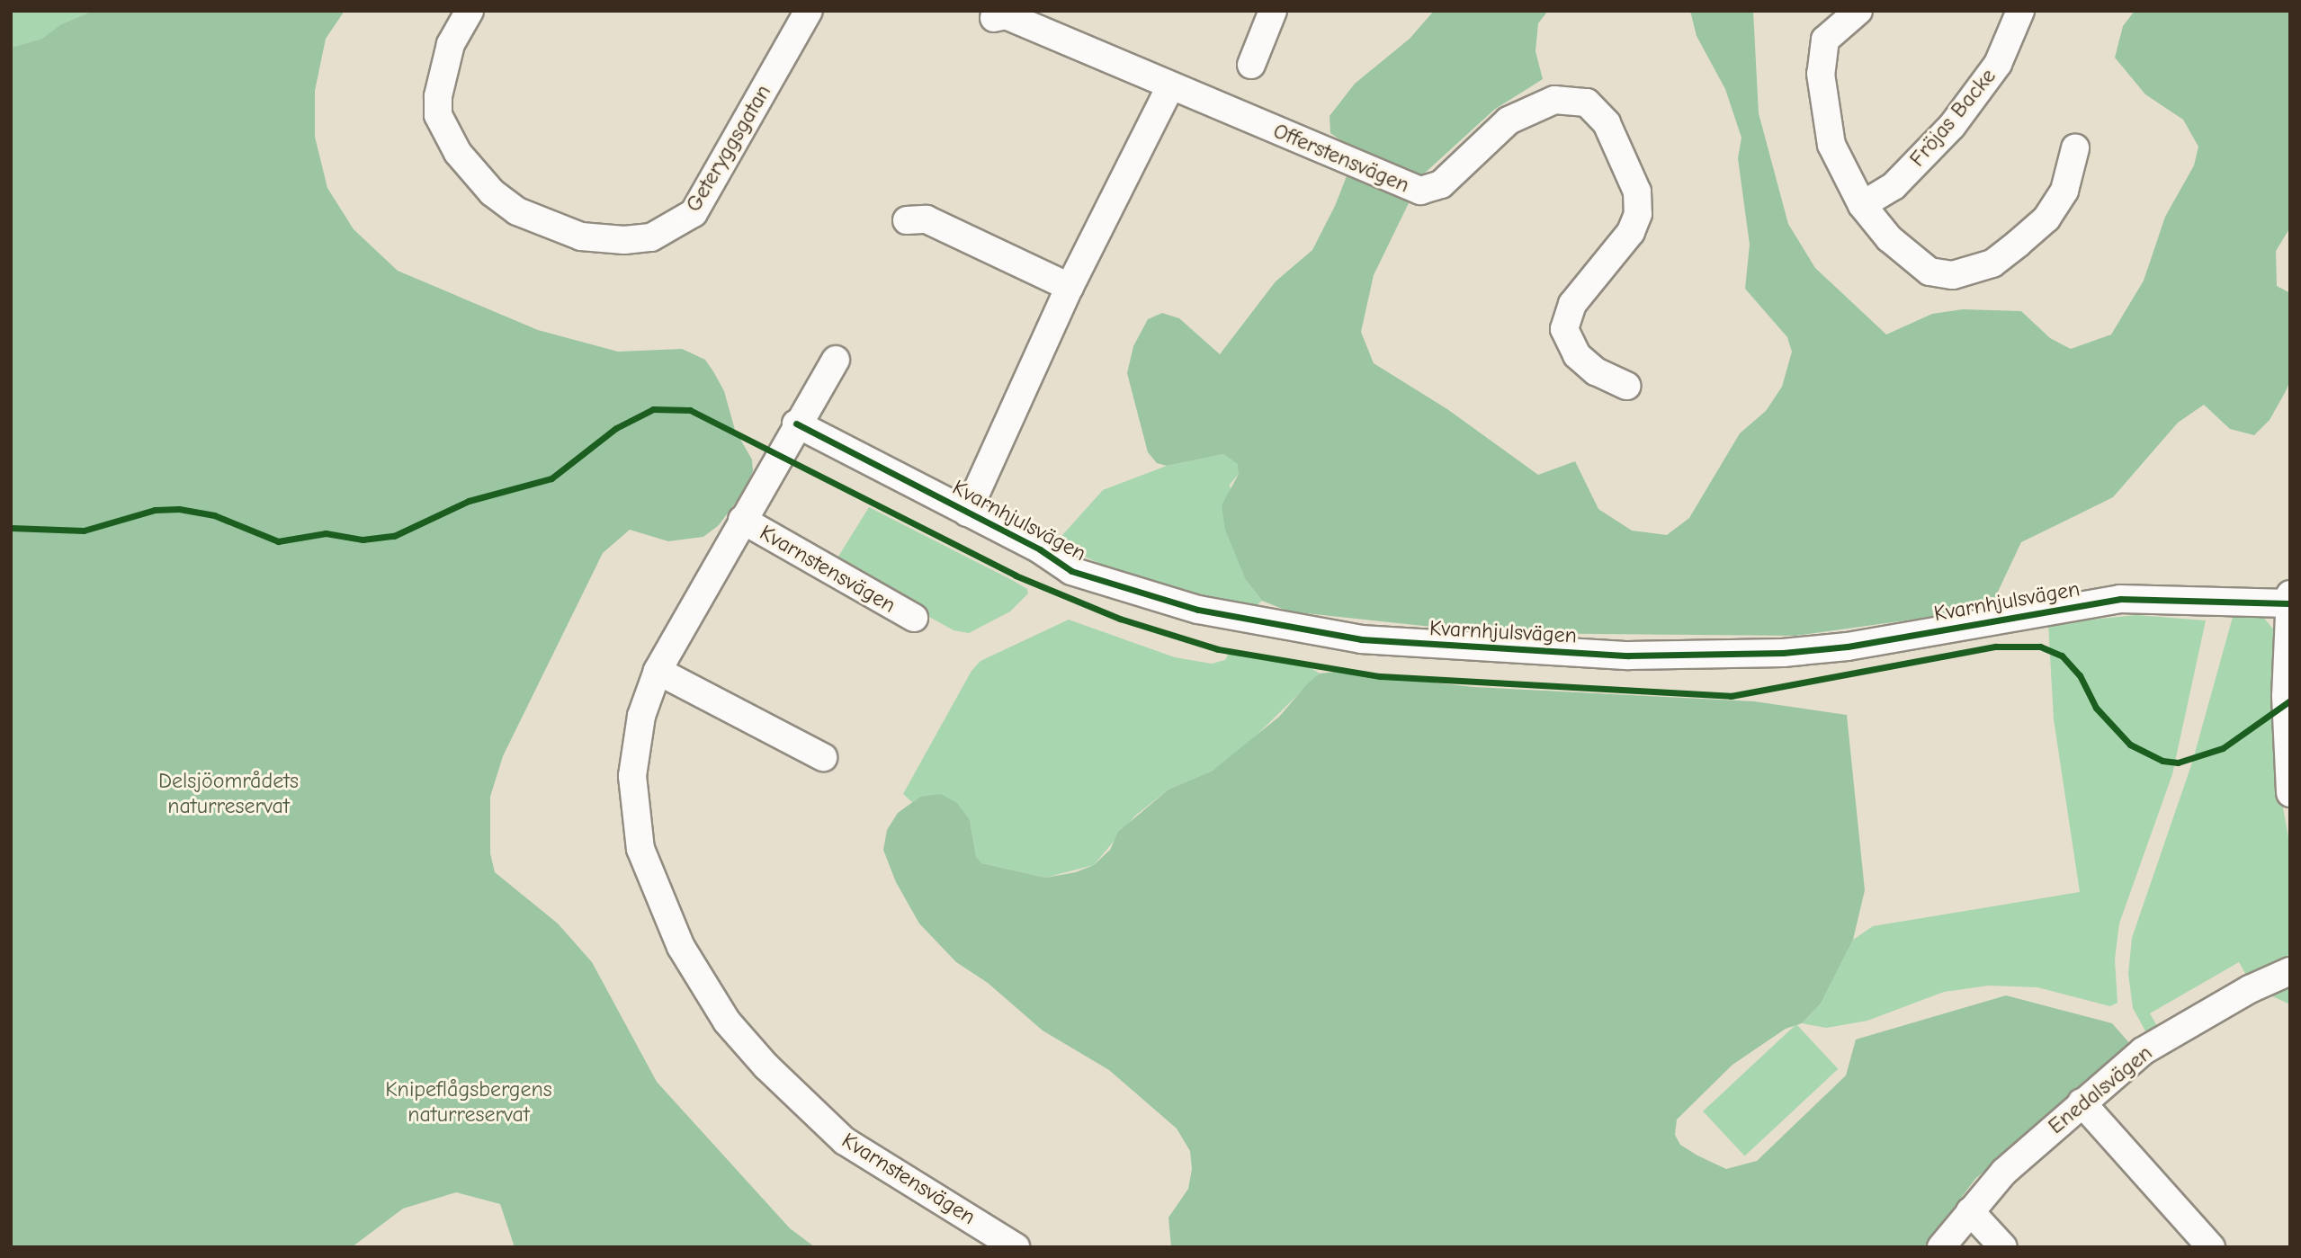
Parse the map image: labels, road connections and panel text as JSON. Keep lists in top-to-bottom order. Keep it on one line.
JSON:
{"streets":{"street":["Fröjas Backe","Geteryggsgatan","Offerstensvägen","Kvarnhjulsvägen","Kvarnstensvägen","Enedalsvägen"]},"crossings":[["Kvarnhjulsvägen","Kvarnstensvägen"]],"parks":["Delsjöområdets naturreservat","Knipeflågsbergens naturreservat"]}
